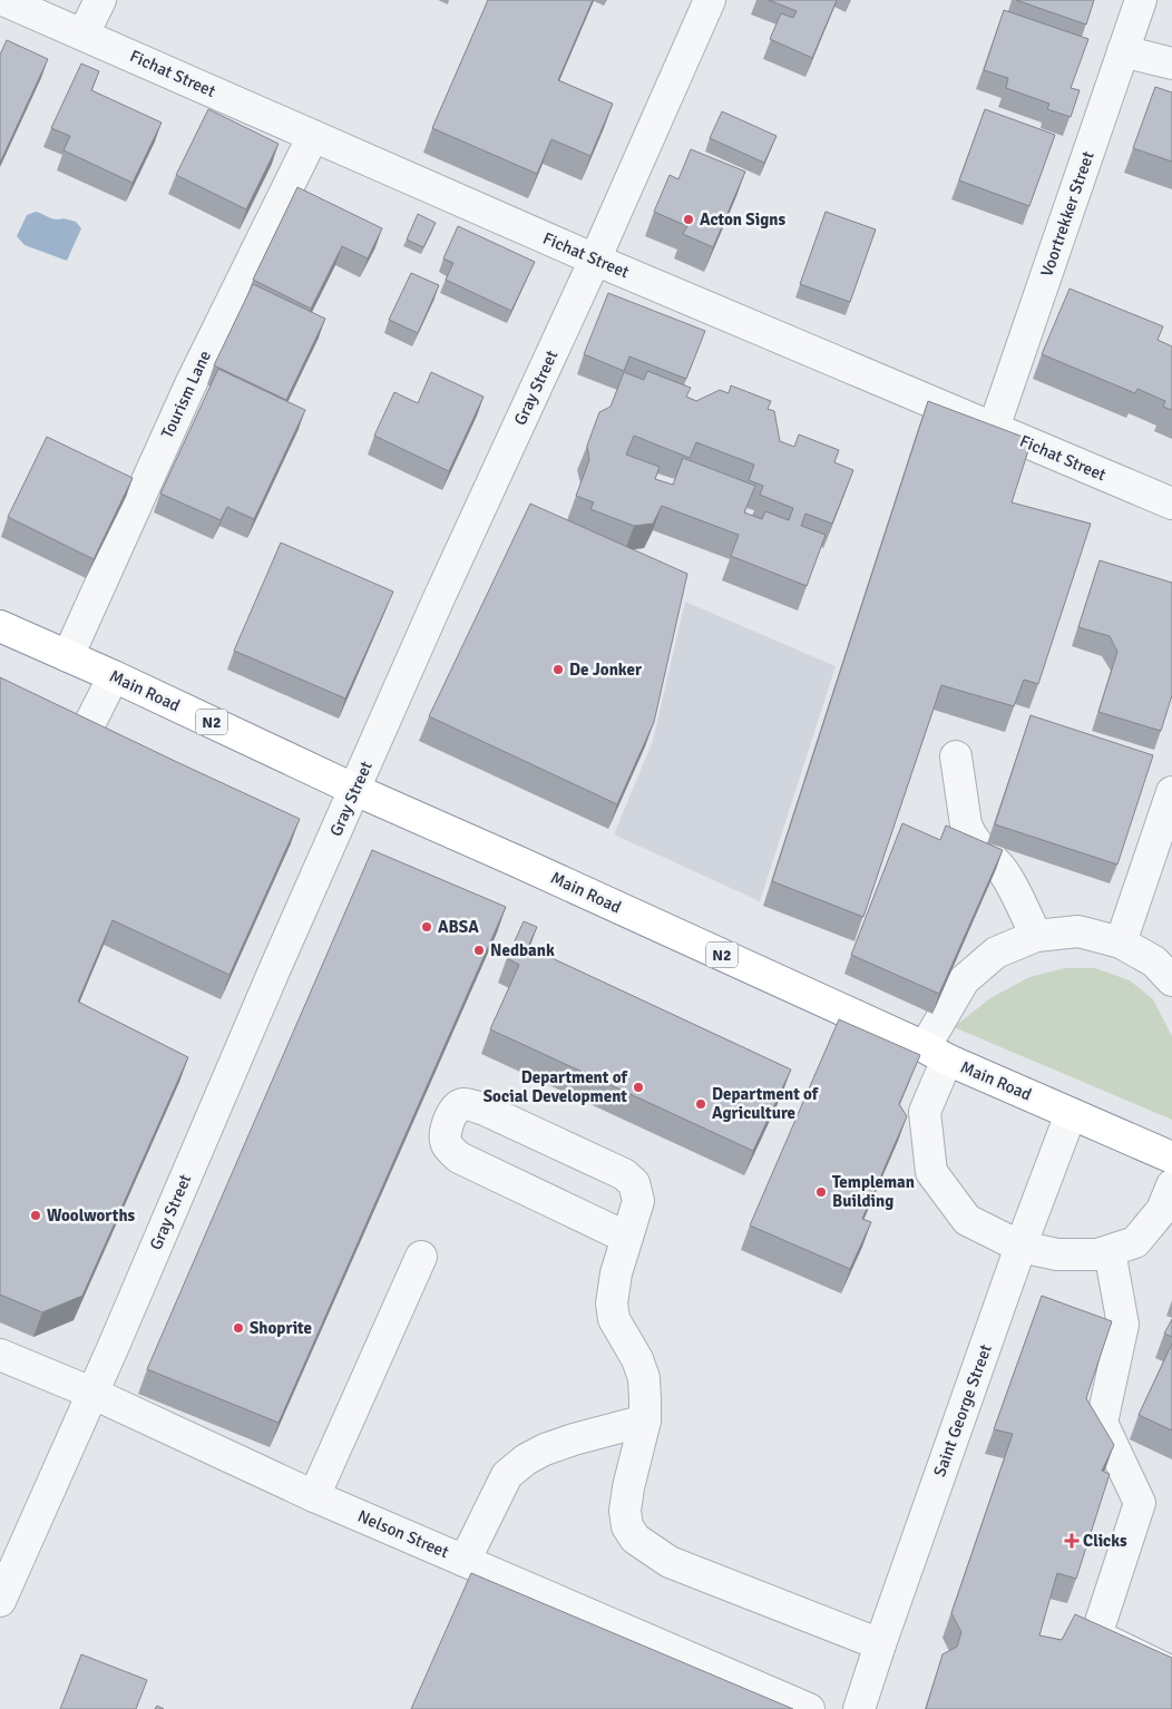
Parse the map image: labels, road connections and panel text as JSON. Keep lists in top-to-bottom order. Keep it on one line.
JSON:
{"streets":{"highway":["Main Road","N2"],"street":["Fichat Street","Voortrekker Street","Gray Street","Tourism Lane","Saint George Street","Nelson Street"]},"crossings":[["Fichat Street","Voortrekker Street"],["Fichat Street","Gray Street"],["Fichat Street","Tourism Lane"],["Gray Street","Main Road"],["Gray Street","Nelson Street"],["Tourism Lane","Main Road"],["Main Road","Saint George Street"]],"places":{"other":["Acton Signs","De Jonker","ABSA","Nedbank","Department of Social Development","Department of Agriculture","Templeman Building","Woolworths","Shoprite"],"health":["Clicks"]}}
